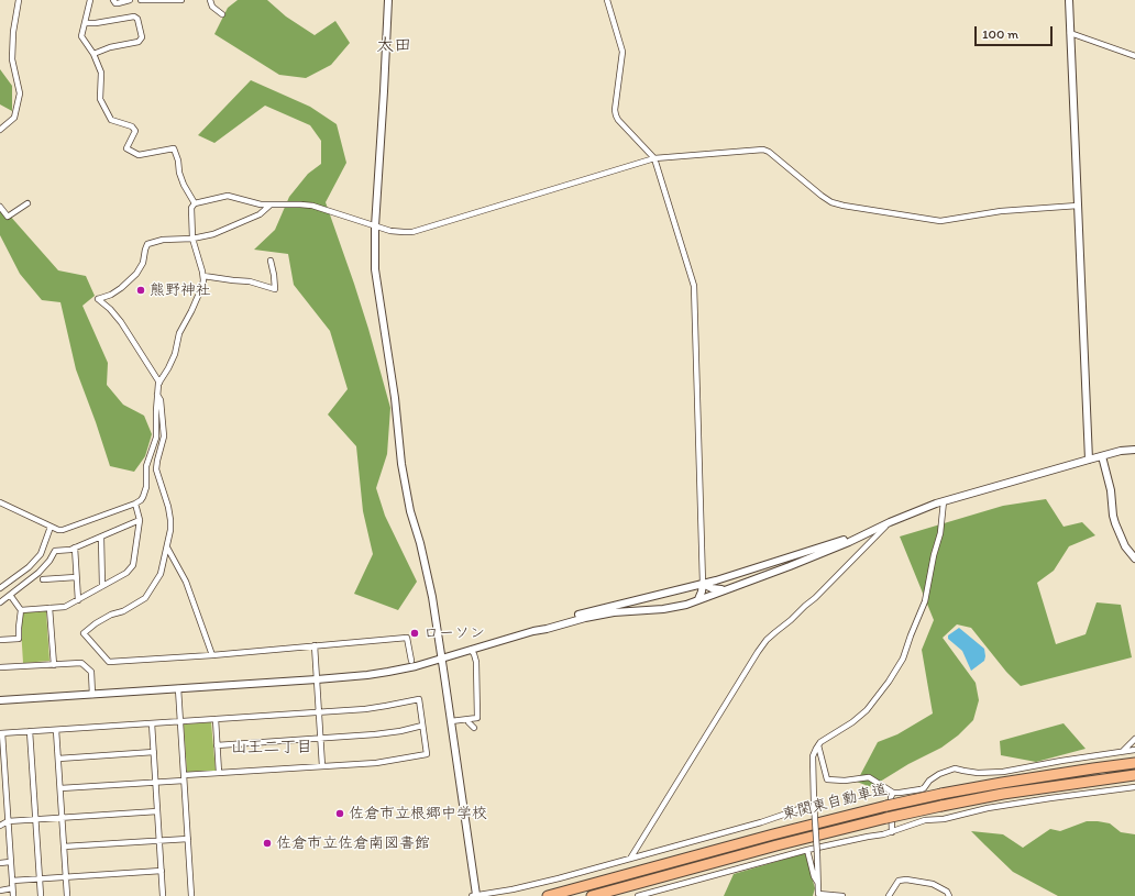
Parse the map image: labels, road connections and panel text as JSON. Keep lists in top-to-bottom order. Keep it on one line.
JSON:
{"streets":{"highway":["東関東自動車道"]},"districts":["太田","山王二丁目"],"places":["熊野神社","ローソン","佐倉市立根郷中学校","佐倉市立佐倉南図書館"],"scale_bar":"100 m"}
